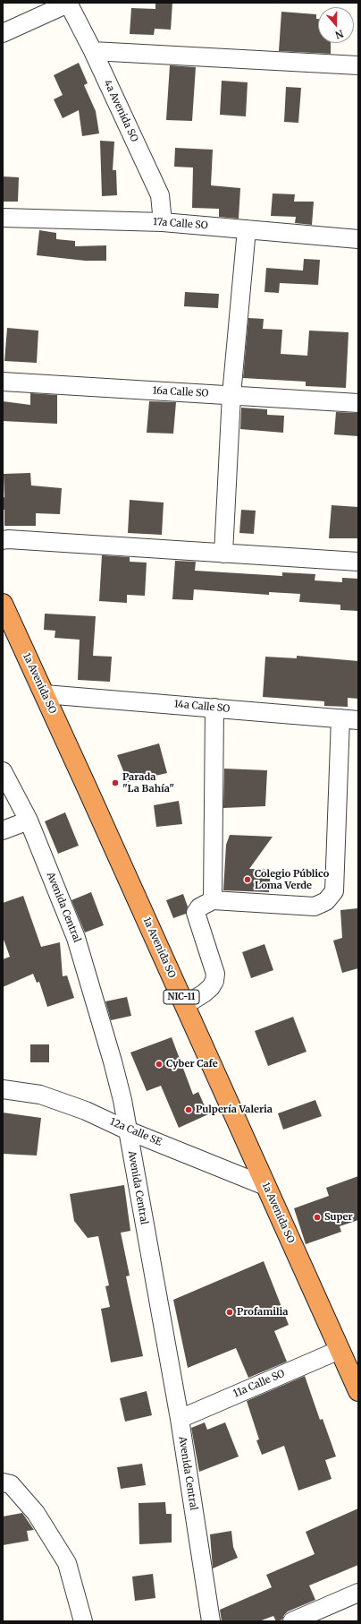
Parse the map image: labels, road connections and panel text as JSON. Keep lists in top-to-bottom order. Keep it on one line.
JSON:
{"streets":{"highway":["1a Avenida SO","NIC-11"],"street":["4a Avenida SO","17a Calle SO","16a Calle SO","14a Calle SO","Avenida Central","12a Calle SE","11a Calle SO"]},"crossings":[["4a Avenida SO","17a Calle SO"],["1a Avenida SO","14a Calle SO"],["1a Avenida SO","12a Calle SE"],["1a Avenida SO","11a Calle SO"],["Avenida Central","12a Calle SE"],["Avenida Central","11a Calle SO"]],"places":["Parada \"La Bahía\"","Colegio Público Loma Verde","Cyber Cafe","Pulpería Valeria","Super","Profamilia"],"north":"bottom"}
